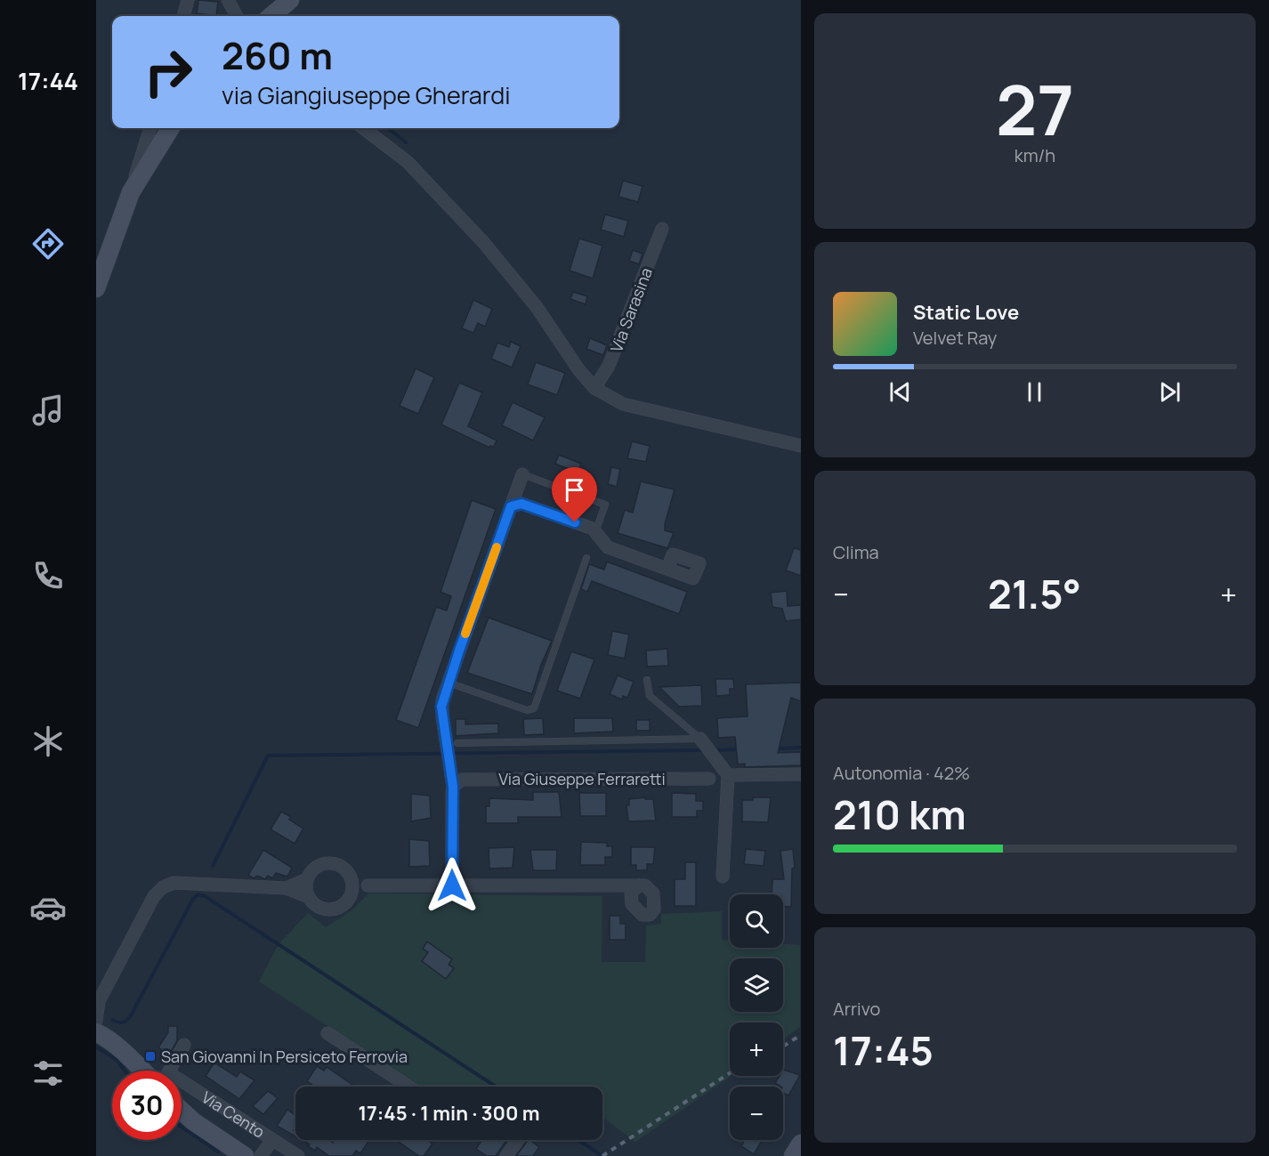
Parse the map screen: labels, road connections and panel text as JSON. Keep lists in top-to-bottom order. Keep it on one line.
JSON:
{"streets":{"main road":["Via Cento"],"street":["Via Sarasina","Via Giuseppe Ferraretti"]},"places":{"transit":["San Giovanni In Persiceto Ferrovia"]},"page":{"tabs":"17:44","tile":[["27","km/h"],"Clima",["Autonomia · 42%","210 km"],["Arrivo","17:45"]],"turn":["260 m","via Giangiuseppe Gherardi"],"song":["Static Love","Velvet Ray"],"heat":["−","21.5°","+"],"map_buttons":["+","−"],"limit":"30","trip":"17:45 · 1 min · 300 m"}}
